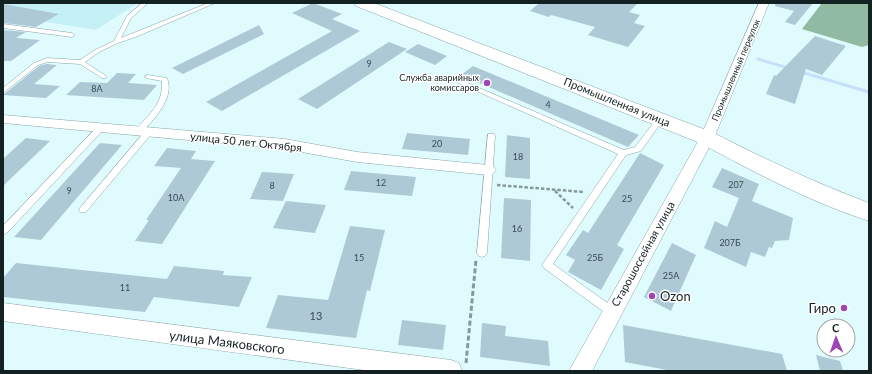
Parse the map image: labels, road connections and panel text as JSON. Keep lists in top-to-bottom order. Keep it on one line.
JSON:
{"streets":{"street":["Промышленный переулок","Промышленная улица","улица 50 лет Октября","Старошоссейная улица","улица Маяковского"]},"crossings":[["Промышленный переулок","Промышленная улица"],["Промышленный переулок","Старошоссейная улица"],["Промышленная улица","Старошоссейная улица"]],"places":["Служба аварийных комиссаров","Ozon","Гиро"],"house_numbers":["9","8А","4","20","18","12","207","8","9","10А","25","16","207Б","15","25Б","25А","11","13"],"north":"top"}
